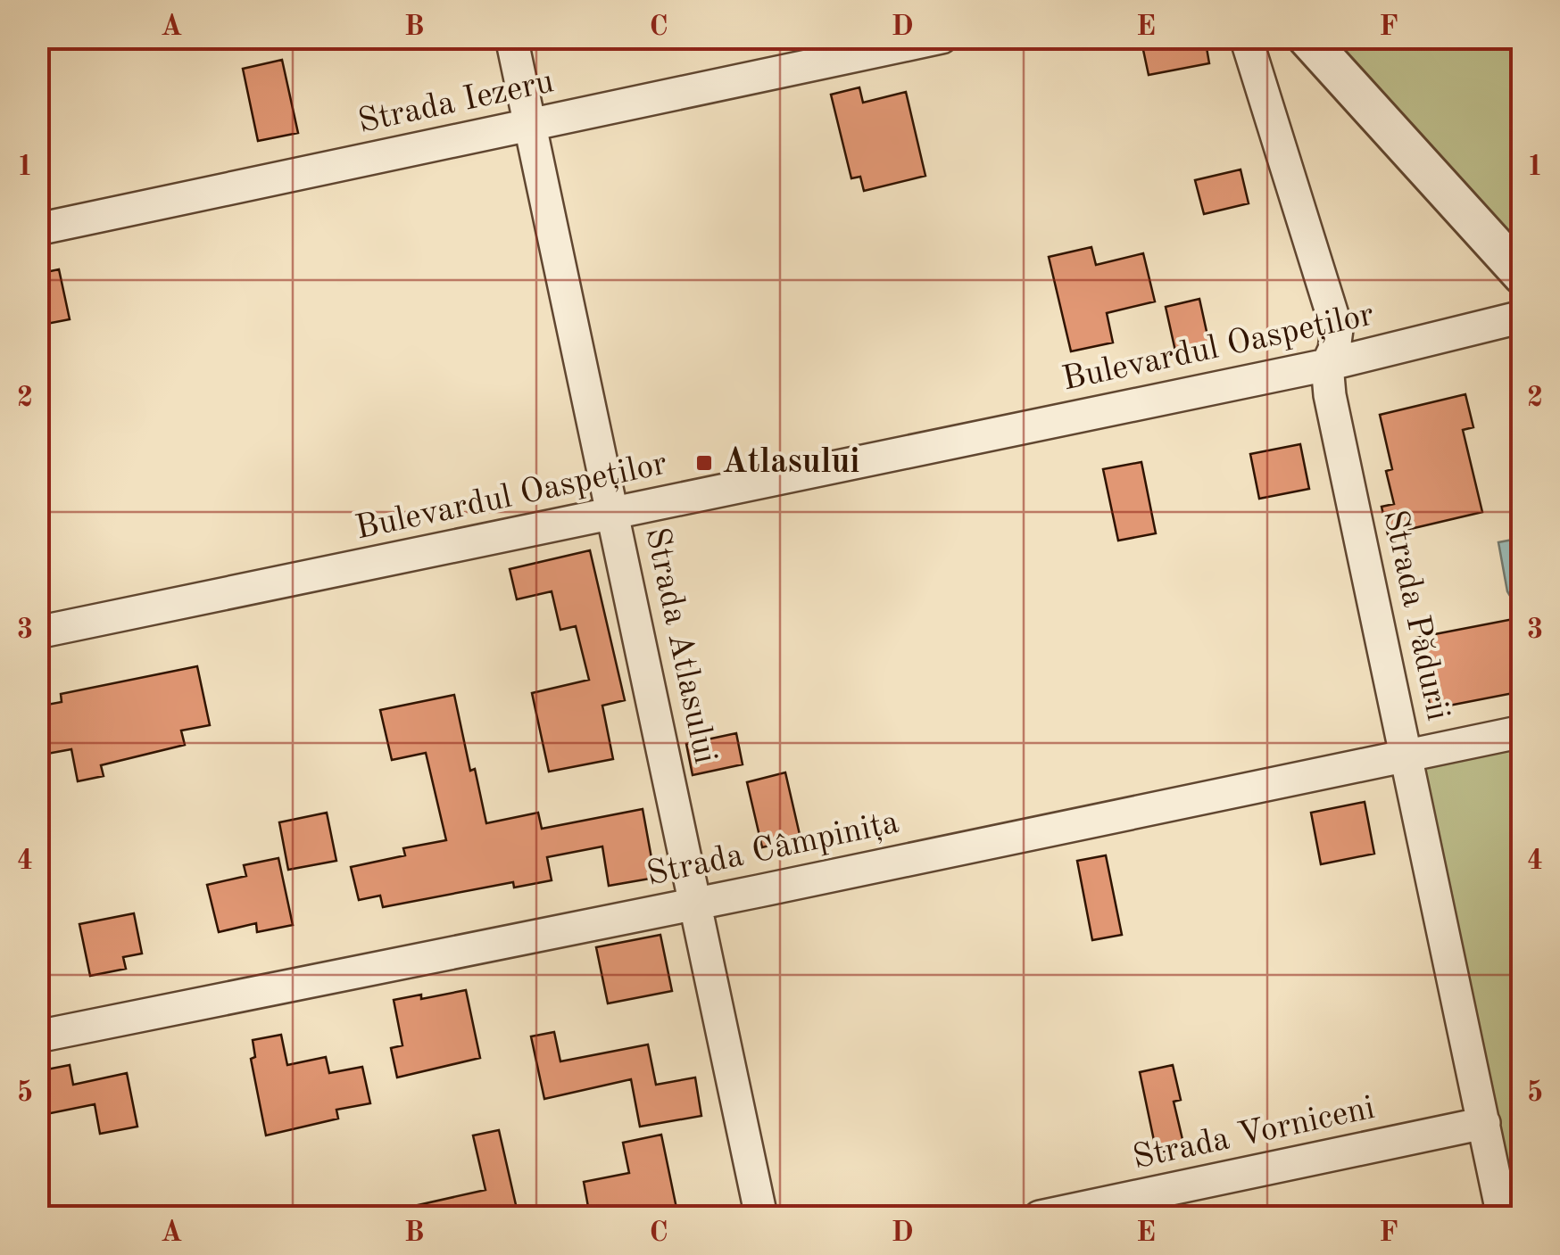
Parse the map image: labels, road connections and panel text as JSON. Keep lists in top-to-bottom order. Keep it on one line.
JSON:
{"streets":{"street":["Strada Iezeru","Bulevardul Oaspeților","Strada Pădurii","Strada Atlasului","Strada Câmpinița","Strada Vorniceni"]},"crossings":[["Strada Iezeru","Strada Atlasului"],["Bulevardul Oaspeților","Strada Pădurii"],["Bulevardul Oaspeților","Strada Atlasului"],["Strada Pădurii","Strada Câmpinița"],["Strada Pădurii","Strada Vorniceni"],["Strada Atlasului","Strada Câmpinița"]],"places":{"transit":["Atlasului"]},"grid":{"columns":["A","B","C","D","E","F"],"rows":["1","2","3","4","5"]}}
